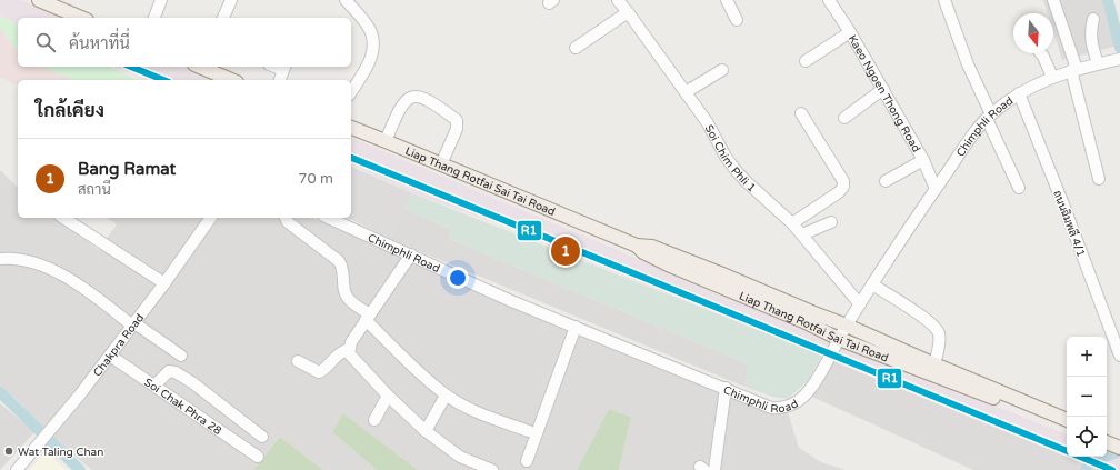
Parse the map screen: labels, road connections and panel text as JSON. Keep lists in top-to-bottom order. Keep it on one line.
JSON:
{"streets":{"main road":["Liap Thang Rotfai Sai Tai Road"],"street":["Kaeo Ngoen Thong Road","Chimphli Road","Soi Chim Phli 1","ถนนฉิมพลี 4/1","Chakpra Road","Soi Chak Phra 28"]},"crossings":[["Kaeo Ngoen Thong Road","Chimphli Road"],["Chimphli Road","Soi Chim Phli 1"],["Chimphli Road","Liap Thang Rotfai Sai Tai Road"],["Chimphli Road","ถนนฉิมพลี 4/1"],["Chakpra Road","Soi Chak Phra 28"]],"places":["Wat Taling Chan"],"lines":["transit line R1"],"north":"bottom","page":{"search":"ค้นหาที่นี่","heading":"ใกล้เคียง","list":[{"mark":"1","name":"Bang Ramat","note":"สถานี","value":"70 m"}],"pins":"1","map_buttons":["+","−"]}}
